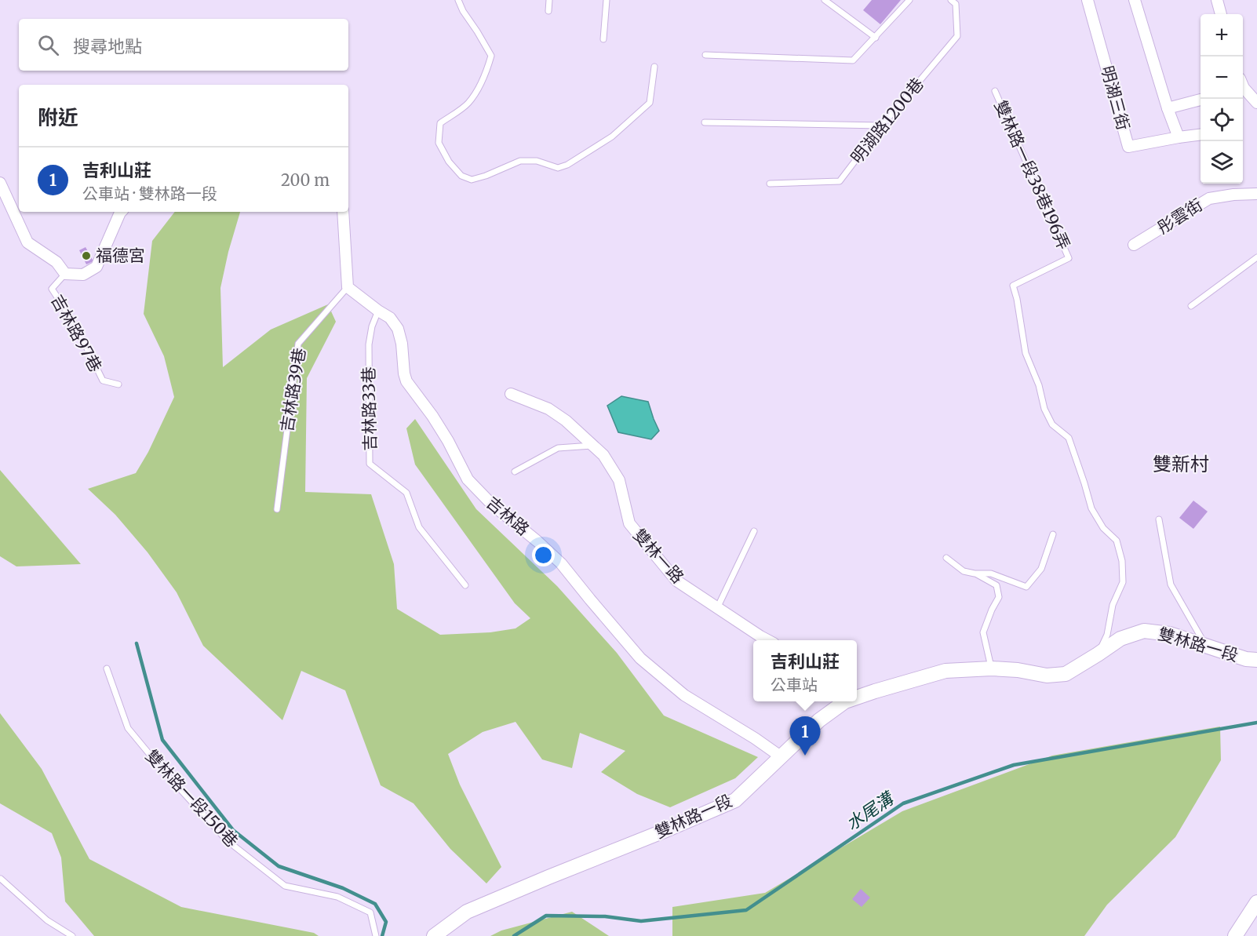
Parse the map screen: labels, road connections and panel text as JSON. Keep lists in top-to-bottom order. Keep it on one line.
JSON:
{"streets":{"street":["明湖三街","彤雲街","吉林路","雙林一路","雙林路一段"],"lane":["明湖路1200巷","雙林路一段38巷196弄","吉林路97巷","吉林路39巷","吉林路33巷","雙林路一段150巷"]},"crossings":[["雙林路一段38巷196弄","雙林路一段"],["吉林路39巷","吉林路"],["吉林路33巷","吉林路"],["吉林路","雙林路一段"]],"districts":["雙新村"],"water":["水尾溝"],"places":["福德宮"],"page":{"map_buttons":["+","−"],"search":"搜尋地點","heading":"附近","list":[{"mark":"1","name":"吉利山莊","note":"公車站 · 雙林路一段","value":"200 m"}],"popup":["吉利山莊","公車站"],"pins":"1"}}
